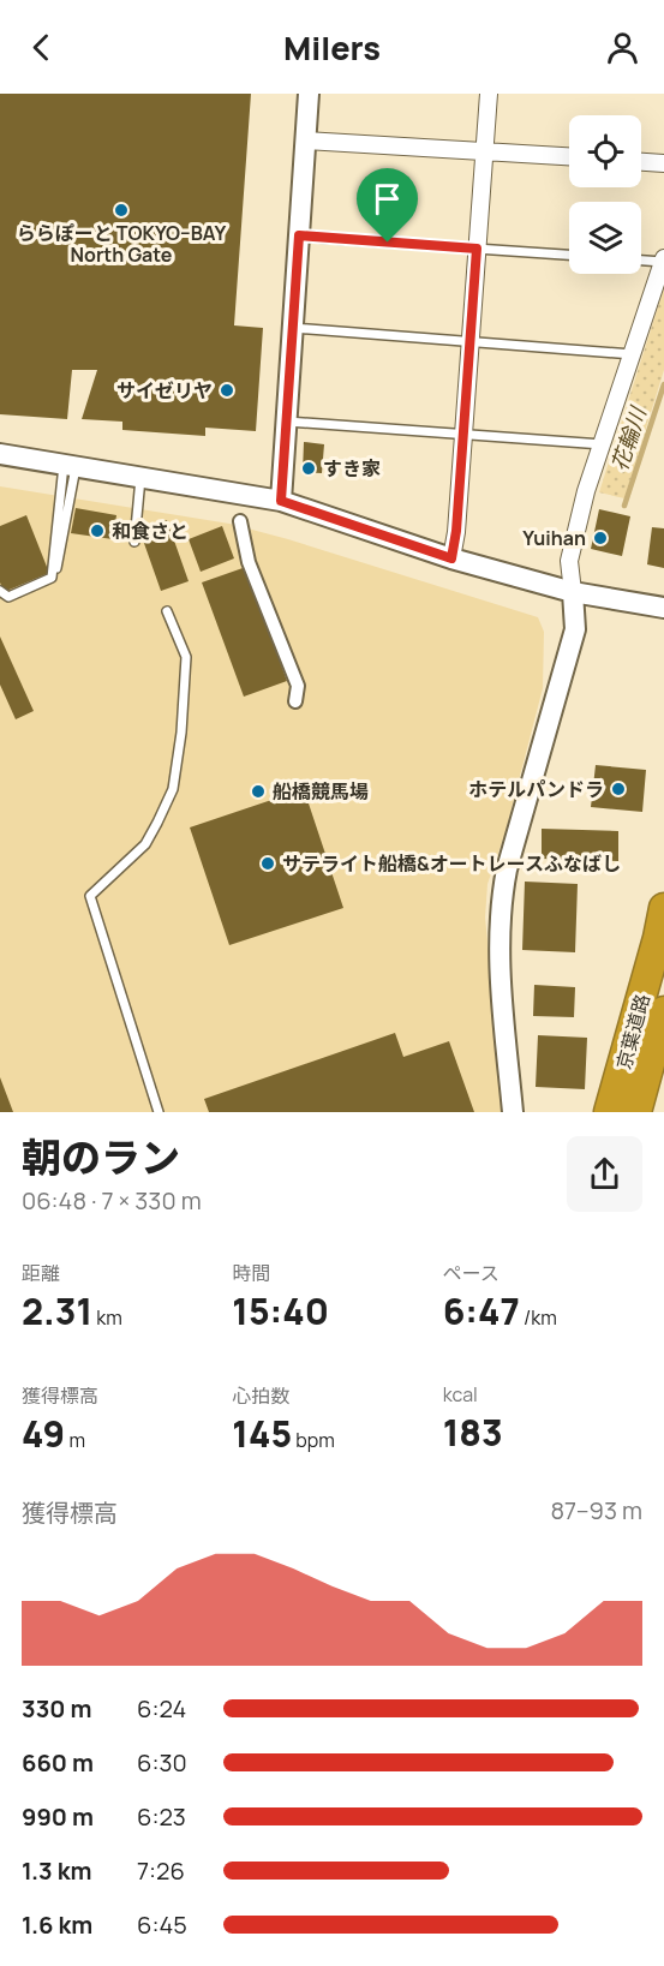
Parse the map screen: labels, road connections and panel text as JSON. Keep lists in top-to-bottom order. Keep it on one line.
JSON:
{"streets":{"highway":["京葉道路"]},"water":["花輪川"],"places":["ららぽーと TOKYO−BAY North Gate","サイゼリヤ","すき家","和食さと","Yuihan","ホテルパンドラ","船橋競馬場","サテライト船橋&オートレースふなばし"],"page":{"header":"Milers","heading":["朝のラン","06:48 · 7 × 330 m"],"stats":[["距離","2.31 km"],["時間","15:40"],["ペース","6:47 /km"],["獲得標高","49 m"],["心拍数","145 bpm"],["kcal","183"]],"chart":["獲得標高","87–93 m"],"list":[{"name":"330 m","note":"6:24"},{"name":"660 m","note":"6:30"},{"name":"990 m","note":"6:23"},{"name":"1.3 km","note":"7:26"},{"name":"1.6 km","note":"6:45"}]}}
